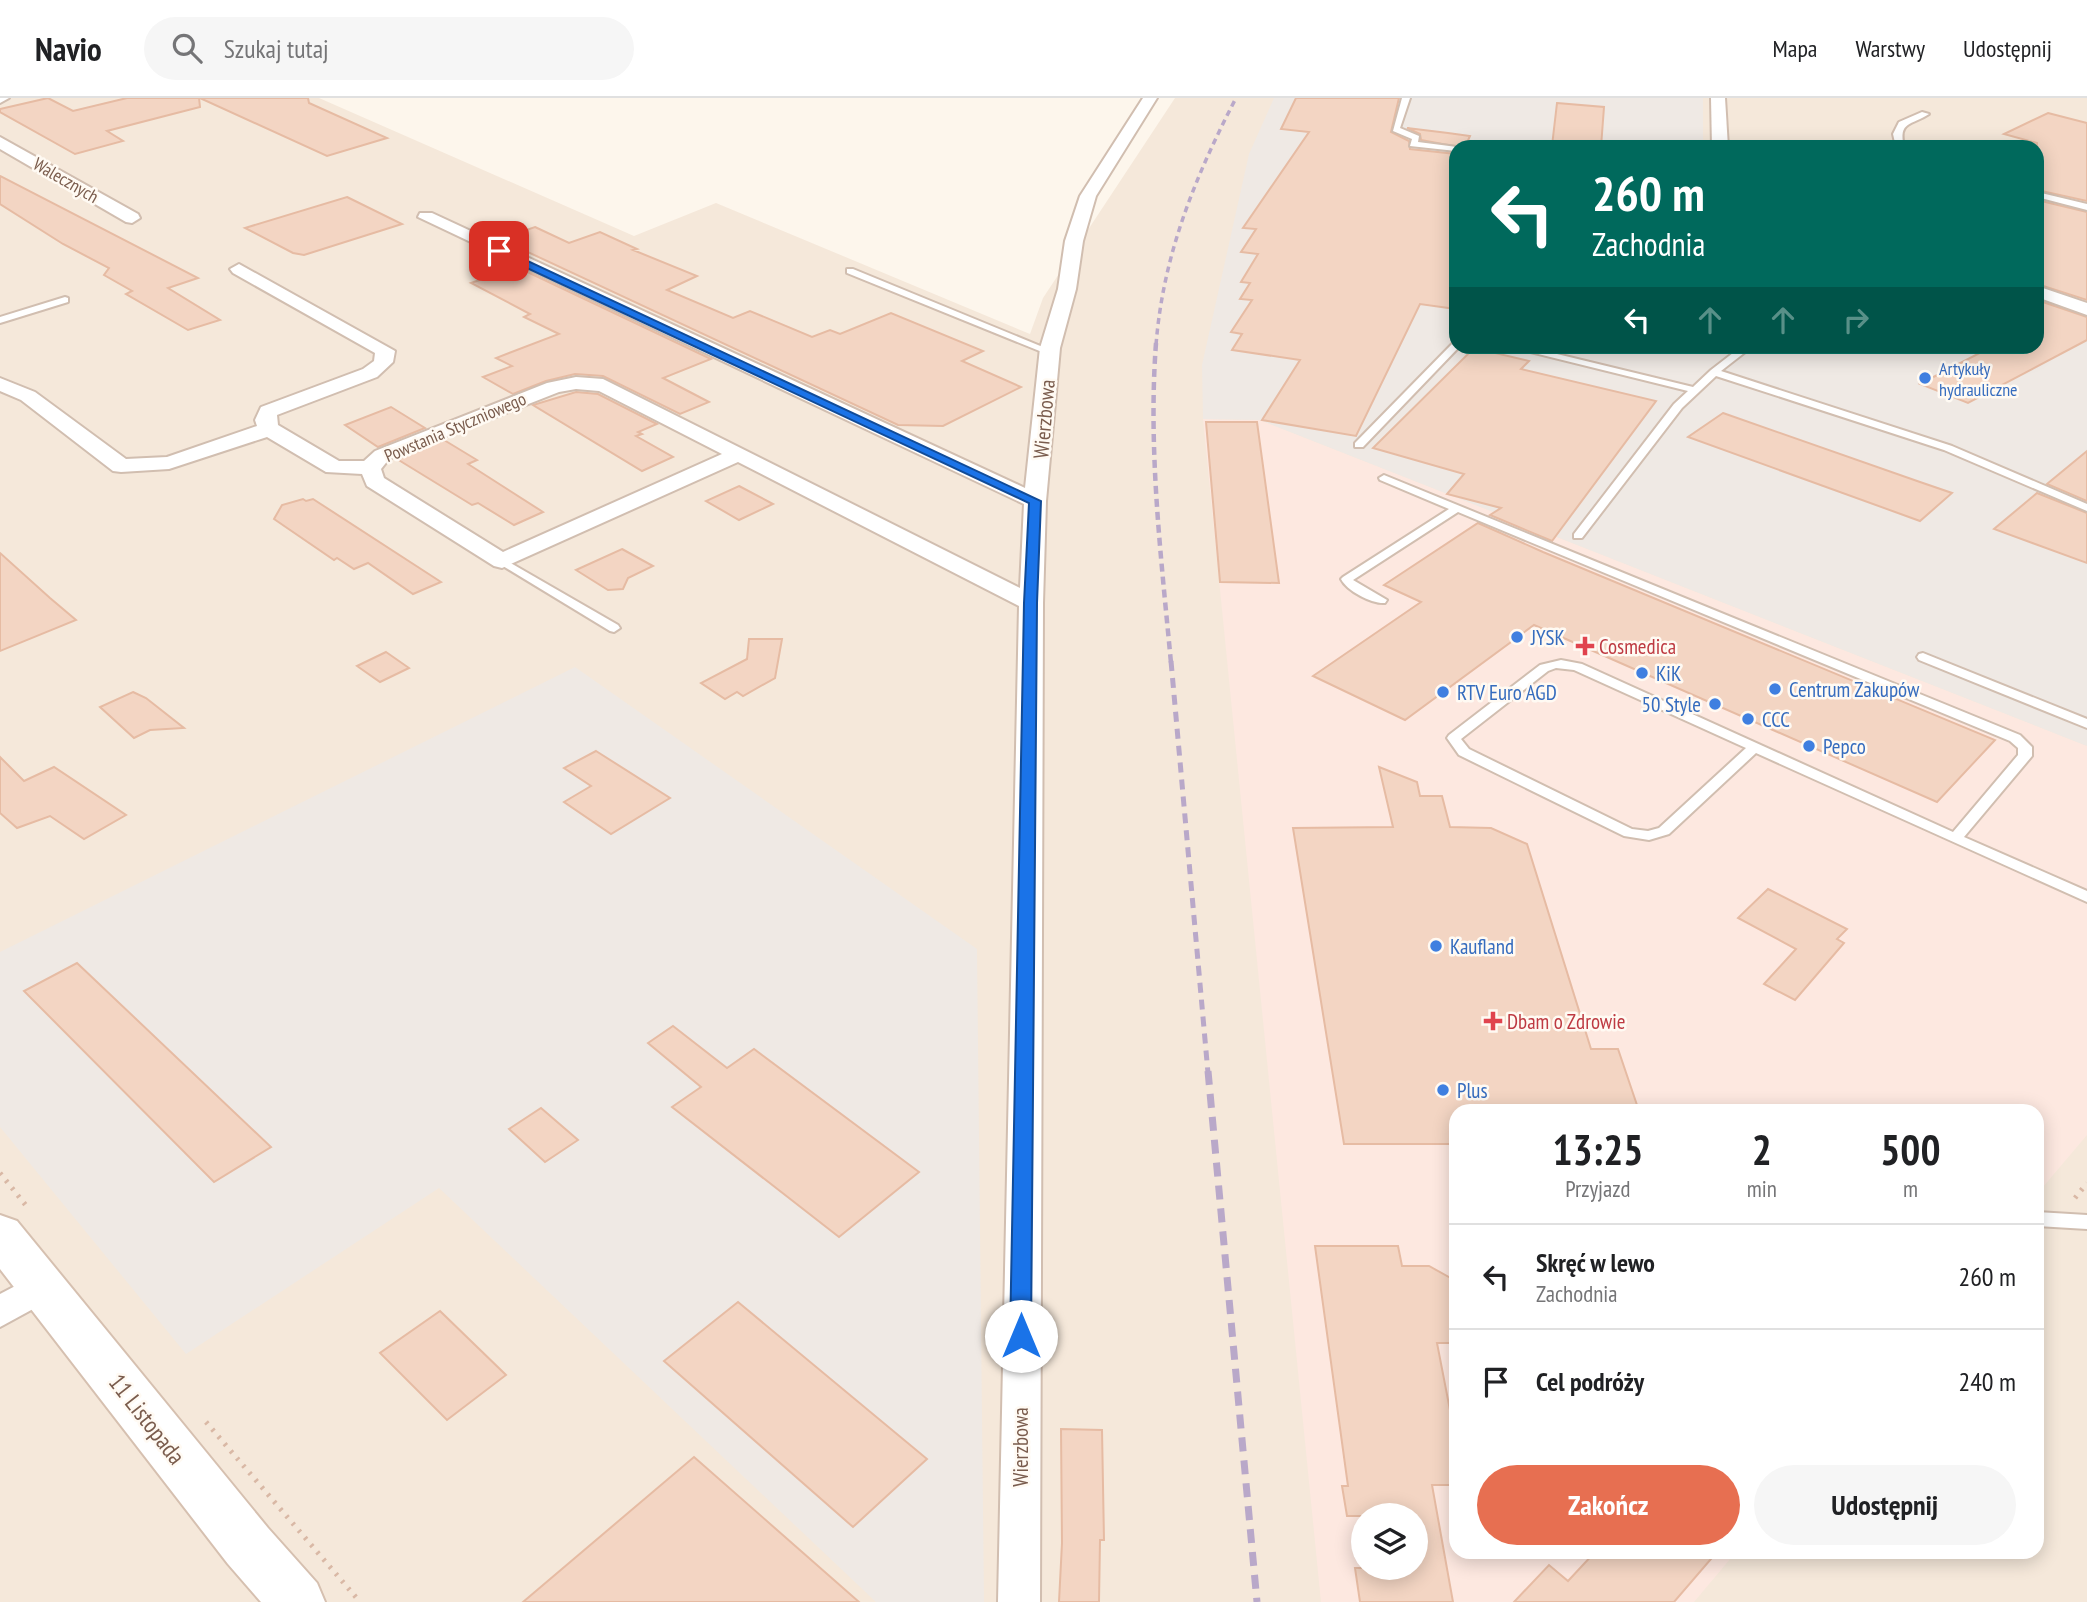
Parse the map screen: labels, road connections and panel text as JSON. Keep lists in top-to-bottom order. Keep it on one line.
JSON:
{"streets":{"main road":["11 Listopada"],"street":["Walecznych","Wierzbowa","Powstania Styczniowego"]},"crossings":[["Wierzbowa","Powstania Styczniowego"]],"places":{"other":["Artykuły hydrauliczne","JYSK","KiK","Centrum Zakupów","RTV Euro AGD","50 Style","CCC","Pepco","Kaufland","Plus"],"health":["Cosmedica","Dbam o Zdrowie"]},"page":{"header":"Navio","search":"Szukaj tutaj","nav":["Mapa","Warstwy","Udostępnij"],"turn":["260 m","Zachodnia"],"eta":["13:25","Przyjazd","2","min","500","m"],"list":[{"name":"Skręć w lewo","note":"Zachodnia","value":"260 m"},{"name":"Cel podróży","value":"240 m"}],"buttons":["Zakończ","Udostępnij"]}}
